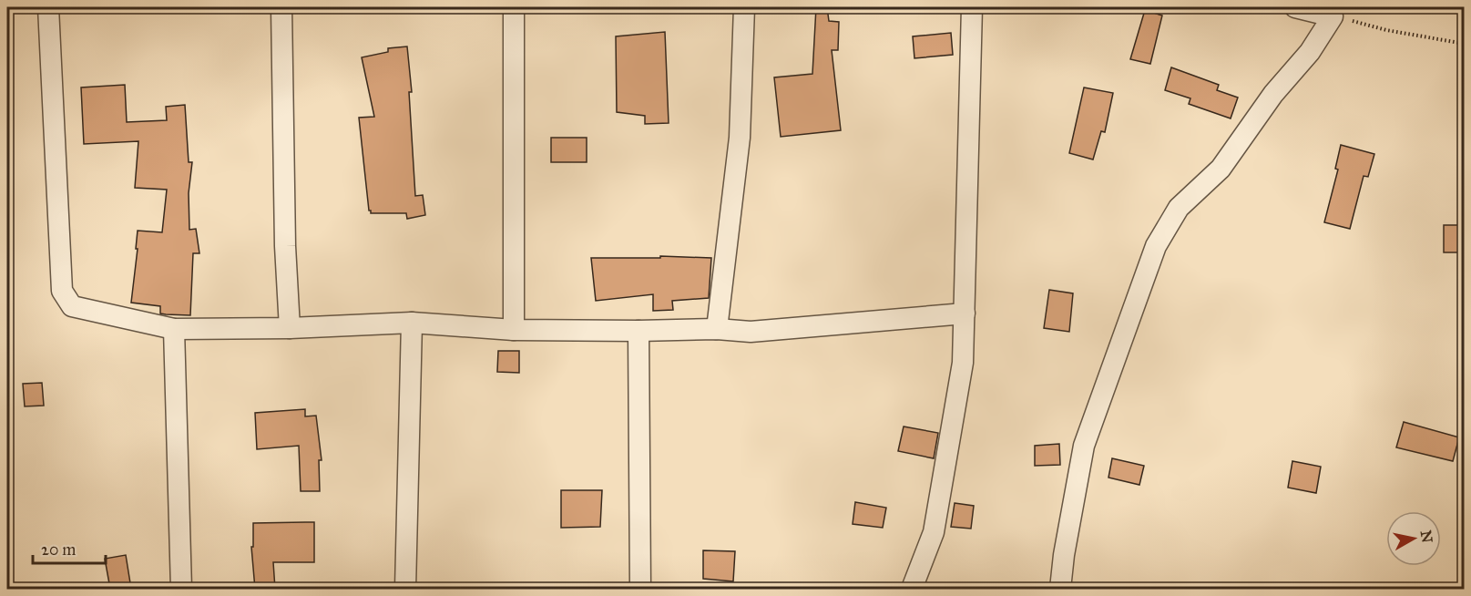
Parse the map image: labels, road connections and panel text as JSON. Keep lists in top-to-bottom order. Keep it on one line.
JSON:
{"scale_bar":"20 m","north":"right"}
